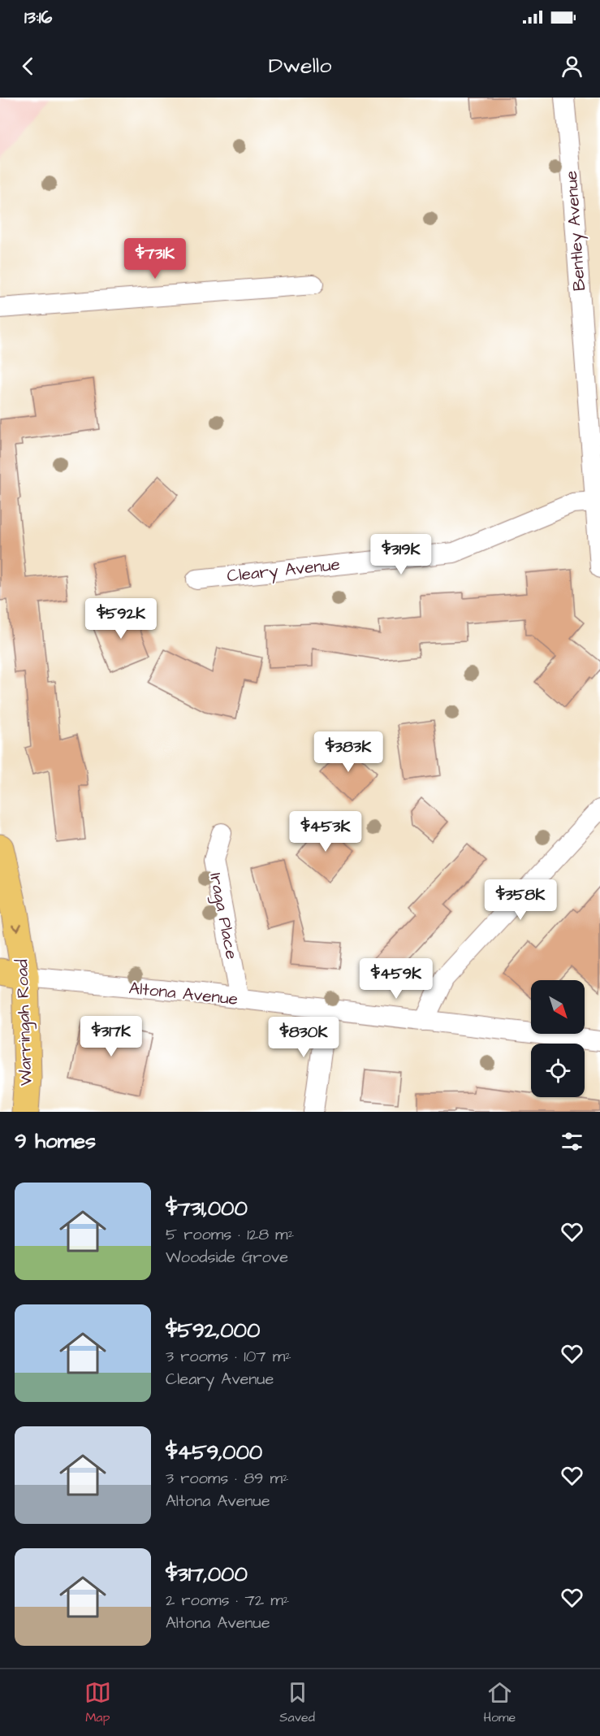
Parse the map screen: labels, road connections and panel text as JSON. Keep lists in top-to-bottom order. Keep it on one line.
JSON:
{"streets":{"highway":["Warringah Road"],"street":["Bentley Avenue","Cleary Avenue","Iraga Place","Altona Avenue"]},"crossings":[["Bentley Avenue","Cleary Avenue"],["Iraga Place","Altona Avenue"],["Altona Avenue","Warringah Road"]],"one_way":["Warringah Road"],"north":"bottom right","page":{"status":"13:16","header":"Dwello","price":["$731K","$319K","$592K","$383K","$453K","$358K","$459K","$317K","$830K"],"heading":"9 homes","list":[{"name":"$731,000","note":"5 rooms · 128 m² · Woodside Grove"},{"name":"$592,000","note":"3 rooms · 107 m² · Cleary Avenue"},{"name":"$459,000","note":"3 rooms · 89 m² · Altona Avenue"},{"name":"$317,000","note":"2 rooms · 72 m² · Altona Avenue"}],"tabs":["Map","Saved","Home"]}}
